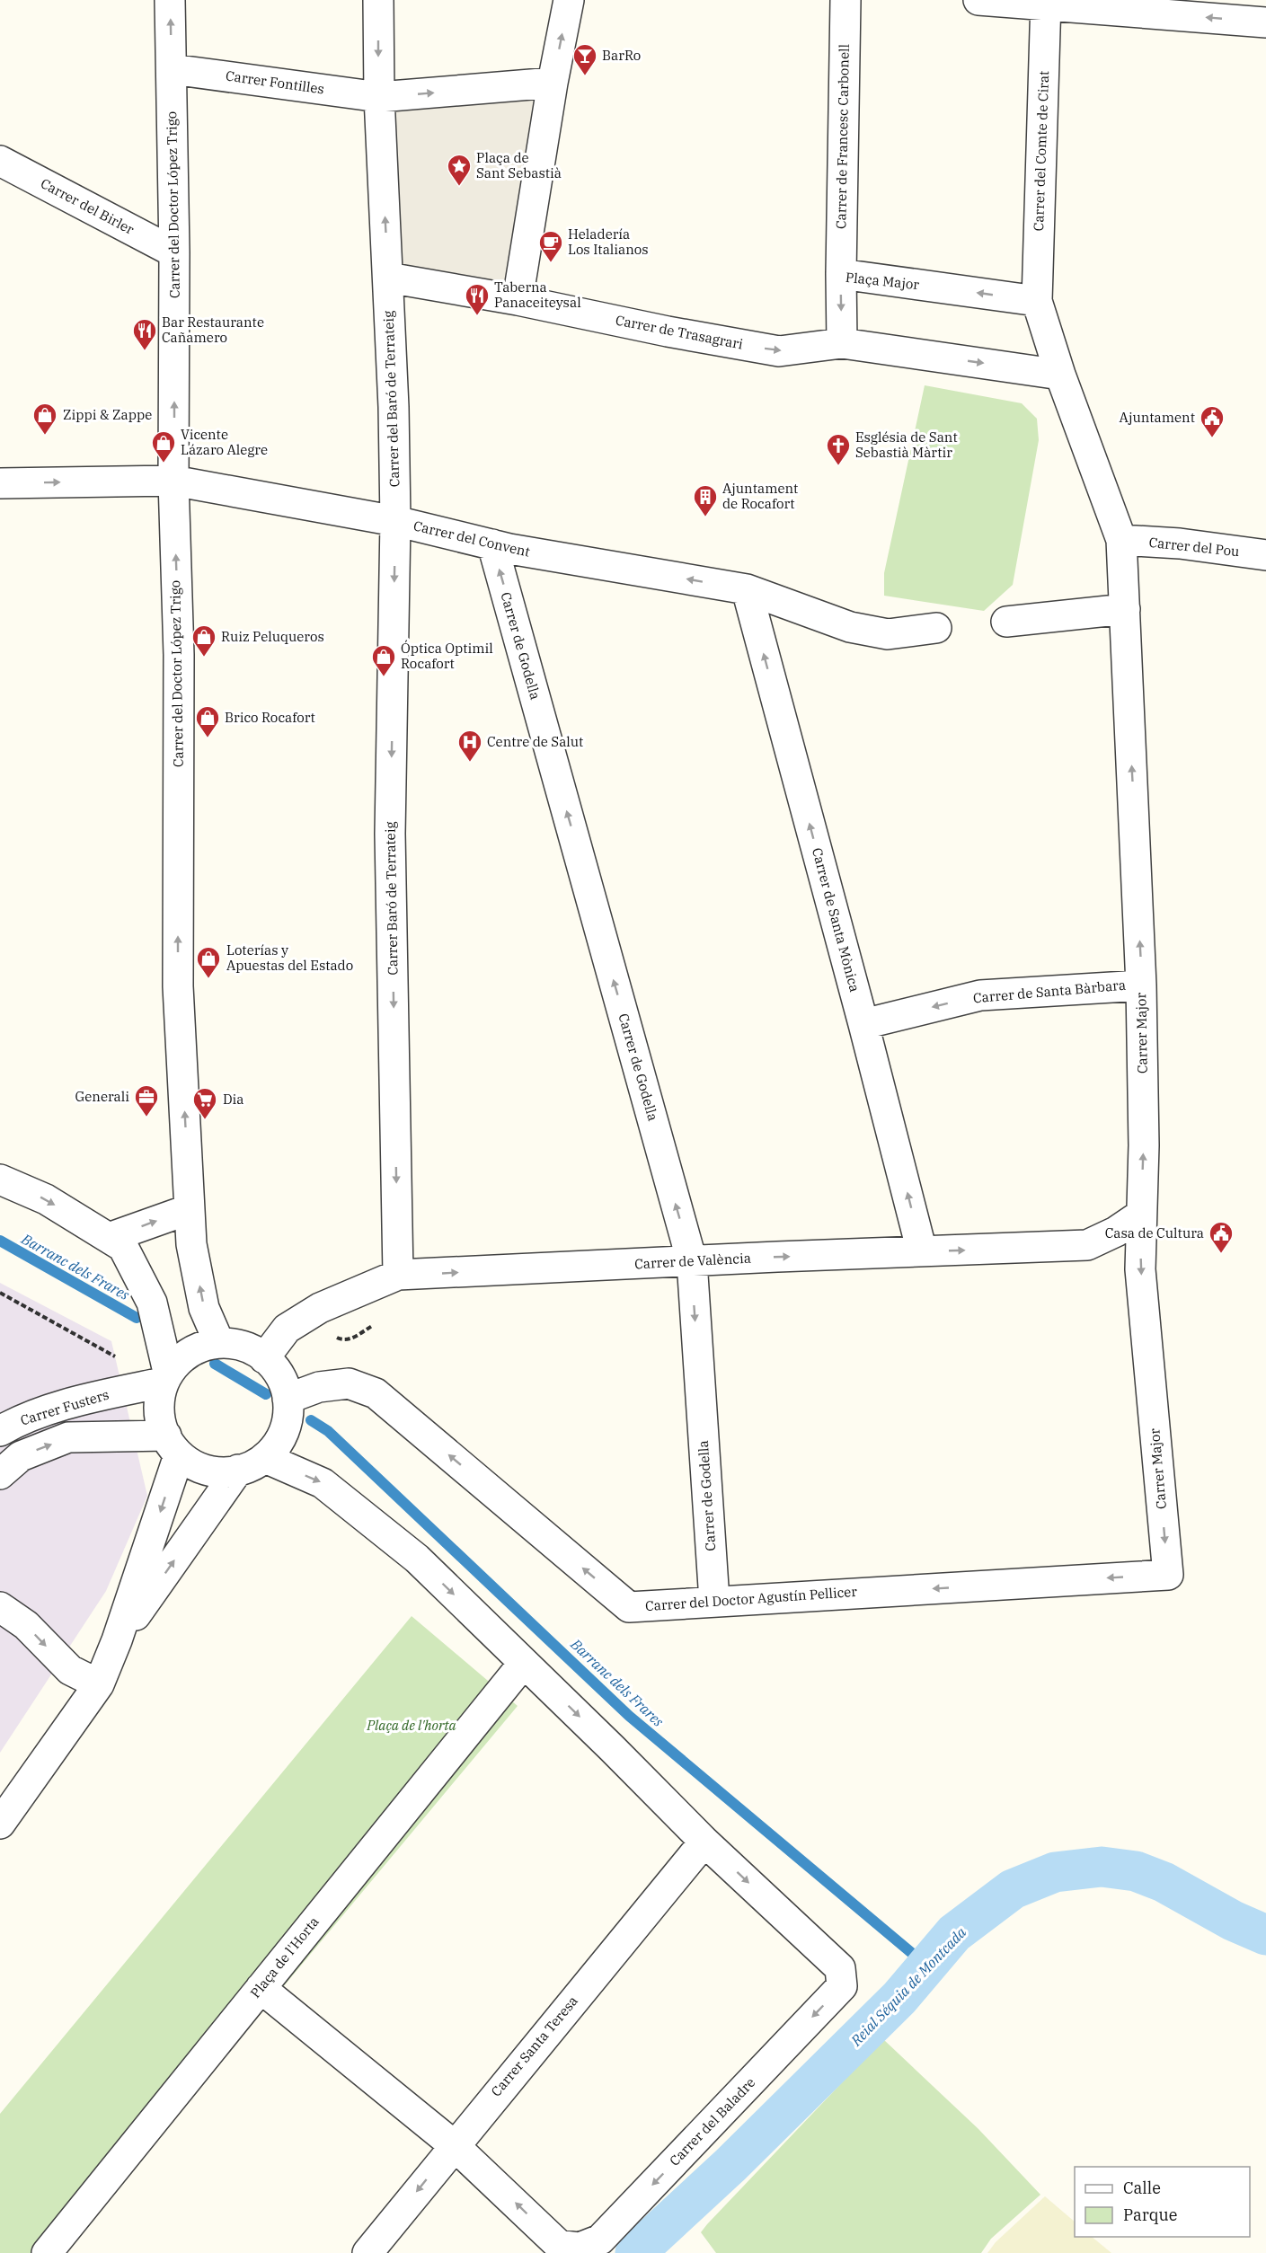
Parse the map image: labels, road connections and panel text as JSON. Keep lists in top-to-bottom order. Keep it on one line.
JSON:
{"streets":{"street":["Carrer Fontilles","Carrer de Francesc Carbonell","Carrer del Comte de Cirat","Carrer del Doctor López Trigo","Carrer del Birler","Plaça Major","Carrer de Trasagrari","Carrer del Baró de Terrateig","Carrer del Convent","Carrer del Pou","Carrer de Godella","Carrer Baró de Terrateig","Carrer de Santa Mònica","Carrer de Santa Bàrbara","Carrer Major","Carrer de València","Carrer Fusters","Carrer del Doctor Agustín Pellicer","Plaça de l'Horta","Carrer Santa Teresa","Carrer del Baladre"]},"crossings":[["Carrer Fontilles","Carrer del Doctor López Trigo"],["Carrer de Francesc Carbonell","Plaça Major"],["Carrer del Comte de Cirat","Plaça Major"],["Carrer del Doctor López Trigo","Carrer del Birler"],["Carrer del Doctor López Trigo","Carrer del Convent"],["Carrer del Doctor López Trigo","Carrer de València"],["Carrer del Doctor López Trigo","Carrer Fusters"],["Carrer del Doctor López Trigo","Carrer del Doctor Agustín Pellicer"],["Plaça Major","Carrer de Trasagrari"],["Carrer del Baró de Terrateig","Carrer del Convent"],["Carrer del Baró de Terrateig","Carrer Baró de Terrateig"],["Carrer del Convent","Carrer de Godella"],["Carrer del Convent","Carrer Baró de Terrateig"],["Carrer del Convent","Carrer de Santa Mònica"],["Carrer de Godella","Carrer de València"],["Carrer de Godella","Carrer del Doctor Agustín Pellicer"],["Carrer Baró de Terrateig","Carrer de València"],["Carrer de Santa Mònica","Carrer de Santa Bàrbara"],["Carrer de Santa Mònica","Carrer de València"],["Carrer de Santa Bàrbara","Carrer Major"],["Carrer Major","Carrer de València"],["Carrer Major","Carrer del Doctor Agustín Pellicer"],["Carrer de València","Carrer Fusters"],["Carrer de València","Carrer del Doctor Agustín Pellicer"],["Carrer Fusters","Carrer del Doctor Agustín Pellicer"],["Carrer Santa Teresa","Carrer del Baladre"]],"one_way":["Carrer del Doctor López Trigo","Carrer de Trasagrari","Carrer Baró de Terrateig","Carrer de Santa Mònica","Carrer de Santa Bàrbara","Carrer de València","Carrer del Doctor Agustín Pellicer"],"water":["Barranc dels Frares","Reial Séquia de Montcada"],"parks":["Plaça de l'horta"],"places":{"bar":["BarRo"],"place":["Plaça de Sant Sebastià"],"cafe":["Heladería Los Italianos"],"restaurant":["Taberna Panaceiteysal","Bar Restaurante Cañamero"],"shop":["Zippi & Zappe","Vicente Lázaro Alegre","Ruiz Peluqueros","Óptica Optimil Rocafort","Brico Rocafort","Loterías y Apuestas del Estado"],"public building":["Ajuntament","Casa de Cultura"],"church":["Església de Sant Sebastià Màrtir"],"building":["Ajuntament de Rocafort"],"hospital":["Centre de Salut"],"office":["Generali"],"supermarket":["Dia"]},"legend":["Calle","Parque"]}
